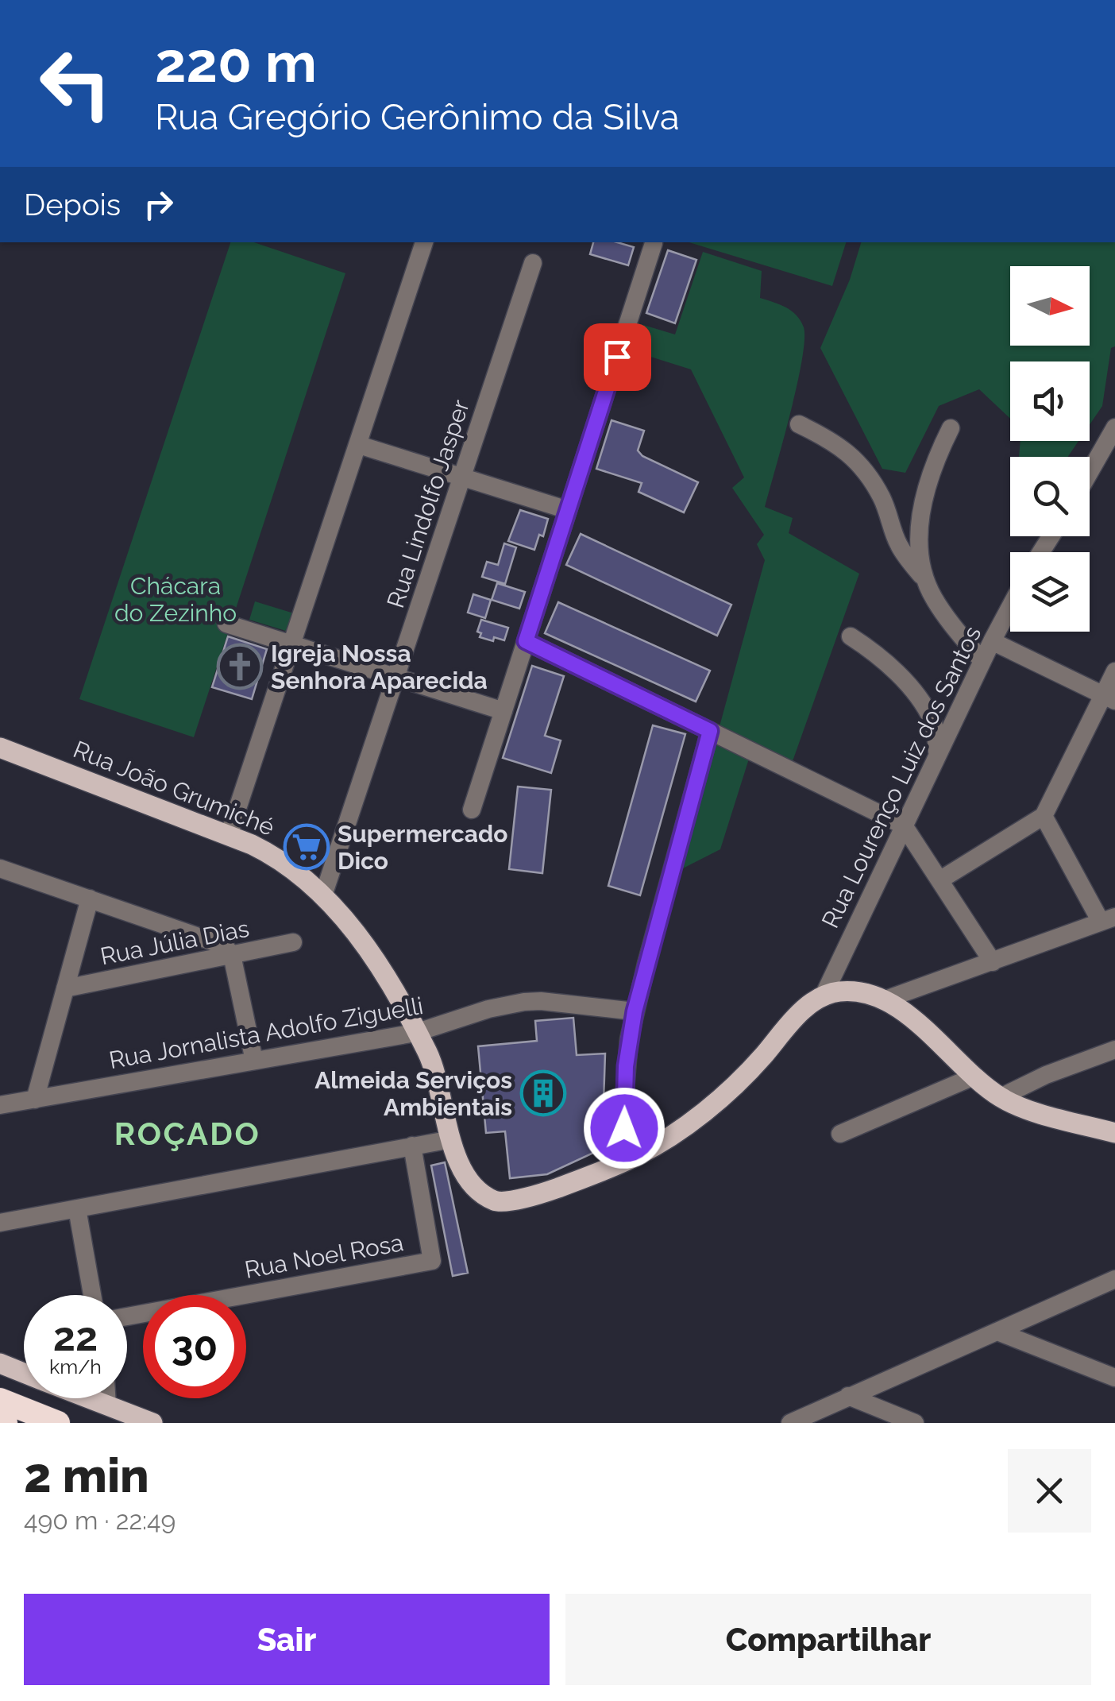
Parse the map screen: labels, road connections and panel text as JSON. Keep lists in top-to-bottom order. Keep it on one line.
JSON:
{"streets":{"main road":["Rua João Grumiché"],"street":["Rua Lindolfo Jasper","Rua Lourenço Luiz dos Santos","Rua Júlia Dias","Rua Jornalista Adolfo Ziguelli","Rua Noel Rosa"]},"crossings":[["Rua Lindolfo Jasper","Rua João Grumiché"],["Rua Lourenço Luiz dos Santos","Rua João Grumiché"],["Rua João Grumiché","Rua Jornalista Adolfo Ziguelli"]],"districts":["ROÇADO"],"parks":["Chácara do Zezinho"],"places":{"church":["Igreja Nossa Senhora Aparecida"],"supermarket":["Supermercado Dico"],"building":["Almeida Serviços Ambientais"]},"north":"right","page":{"turn":["220 m","Rua Gregório Gerônimo da Silva"],"then":"Depois","speed":"22 km/h","limit":"30","heading":["2 min","490 m · 22:49"],"buttons":["Sair","Compartilhar"]}}
